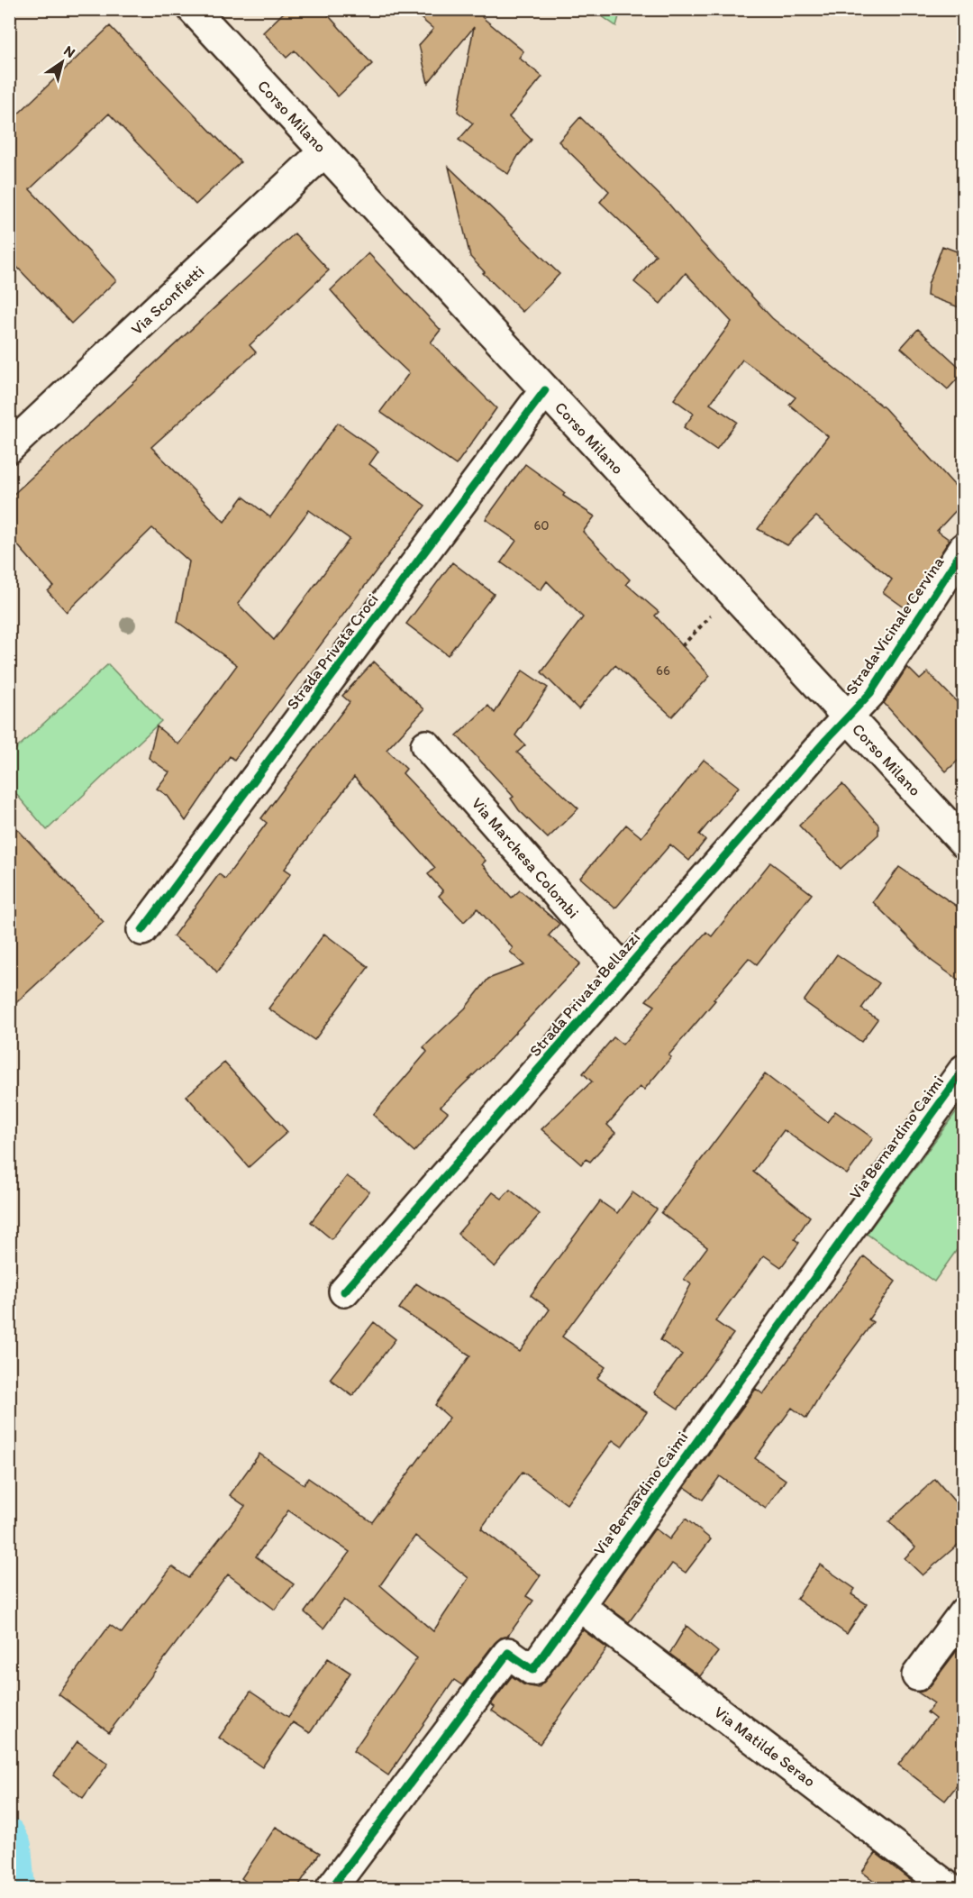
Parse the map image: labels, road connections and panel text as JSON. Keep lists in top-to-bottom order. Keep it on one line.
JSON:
{"streets":{"street":["Corso Milano","Via Sconfietti","Strada Vicinale Cervina","Strada Privata Croci","Via Marchesa Colombi","Strada Privata Bellazzi","Via Bernardino Caimi","Via Matilde Serao"]},"crossings":[["Corso Milano","Via Sconfietti"],["Corso Milano","Strada Vicinale Cervina"],["Corso Milano","Strada Privata Croci"],["Corso Milano","Strada Privata Bellazzi"],["Strada Vicinale Cervina","Strada Privata Bellazzi"],["Via Marchesa Colombi","Strada Privata Bellazzi"],["Via Bernardino Caimi","Via Matilde Serao"]],"house_numbers":["60","66"],"north":"top right"}
